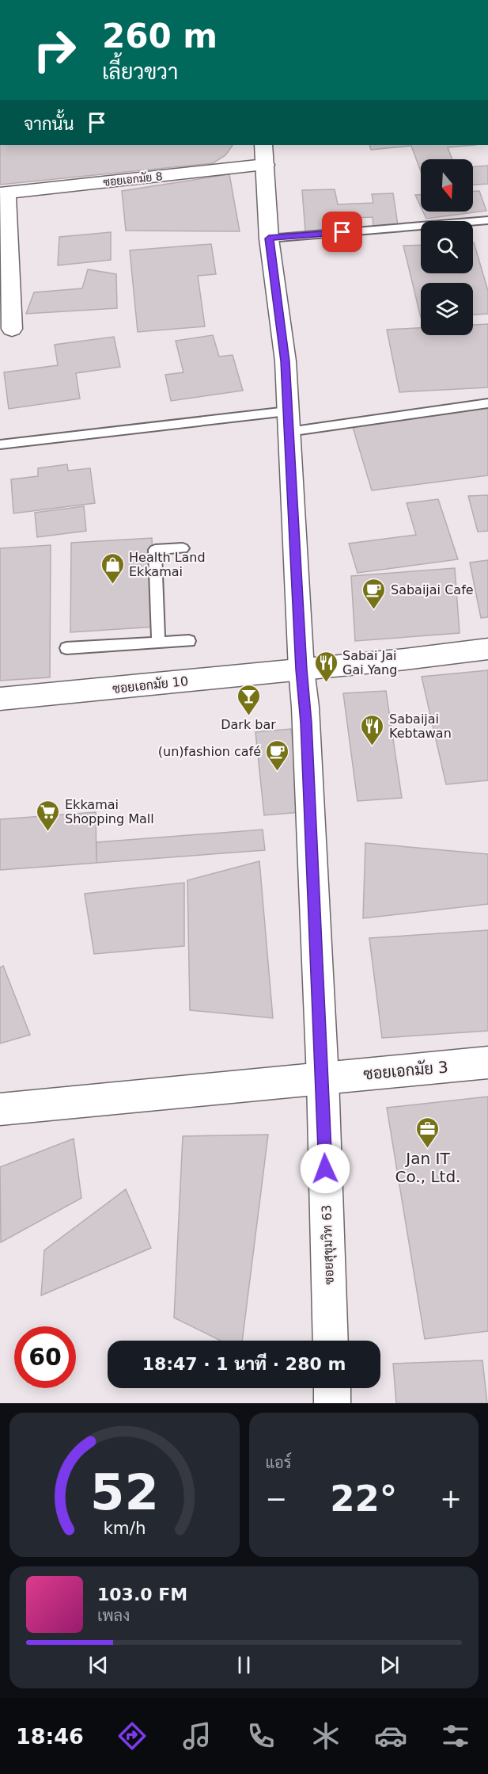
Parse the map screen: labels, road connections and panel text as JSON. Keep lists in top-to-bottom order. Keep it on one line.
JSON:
{"streets":{"street":["ซอยเอกมัย 8","ซอยเอกมัย 10","ซอยเอกมัย 3","ซอยสุขุมวิท 63"]},"crossings":[["ซอยเอกมัย 8","ซอยสุขุมวิท 63"],["ซอยเอกมัย 10","ซอยสุขุมวิท 63"],["ซอยเอกมัย 3","ซอยสุขุมวิท 63"]],"places":{"shop":["Health Land Ekkamai"],"cafe":["Sabaijai Cafe","(un)fashion café"],"restaurant":["Sabai Jai Gai Yang","Sabaijai Kebtawan"],"bar":["Dark bar"],"supermarket":["Ekkamai Shopping Mall"],"office":["Jan IT Co., Ltd."]},"north":"bottom","page":{"turn":["260 m","เลี้ยวขวา"],"then":"จากนั้น","limit":"60","trip":"18:47 · 1 นาที · 280 m","tile":"แอร์","heat":["−","22°","+"],"song":["103.0 FM","เพลง"],"tabs":"18:46","gauge":["52","km/h"]}}
